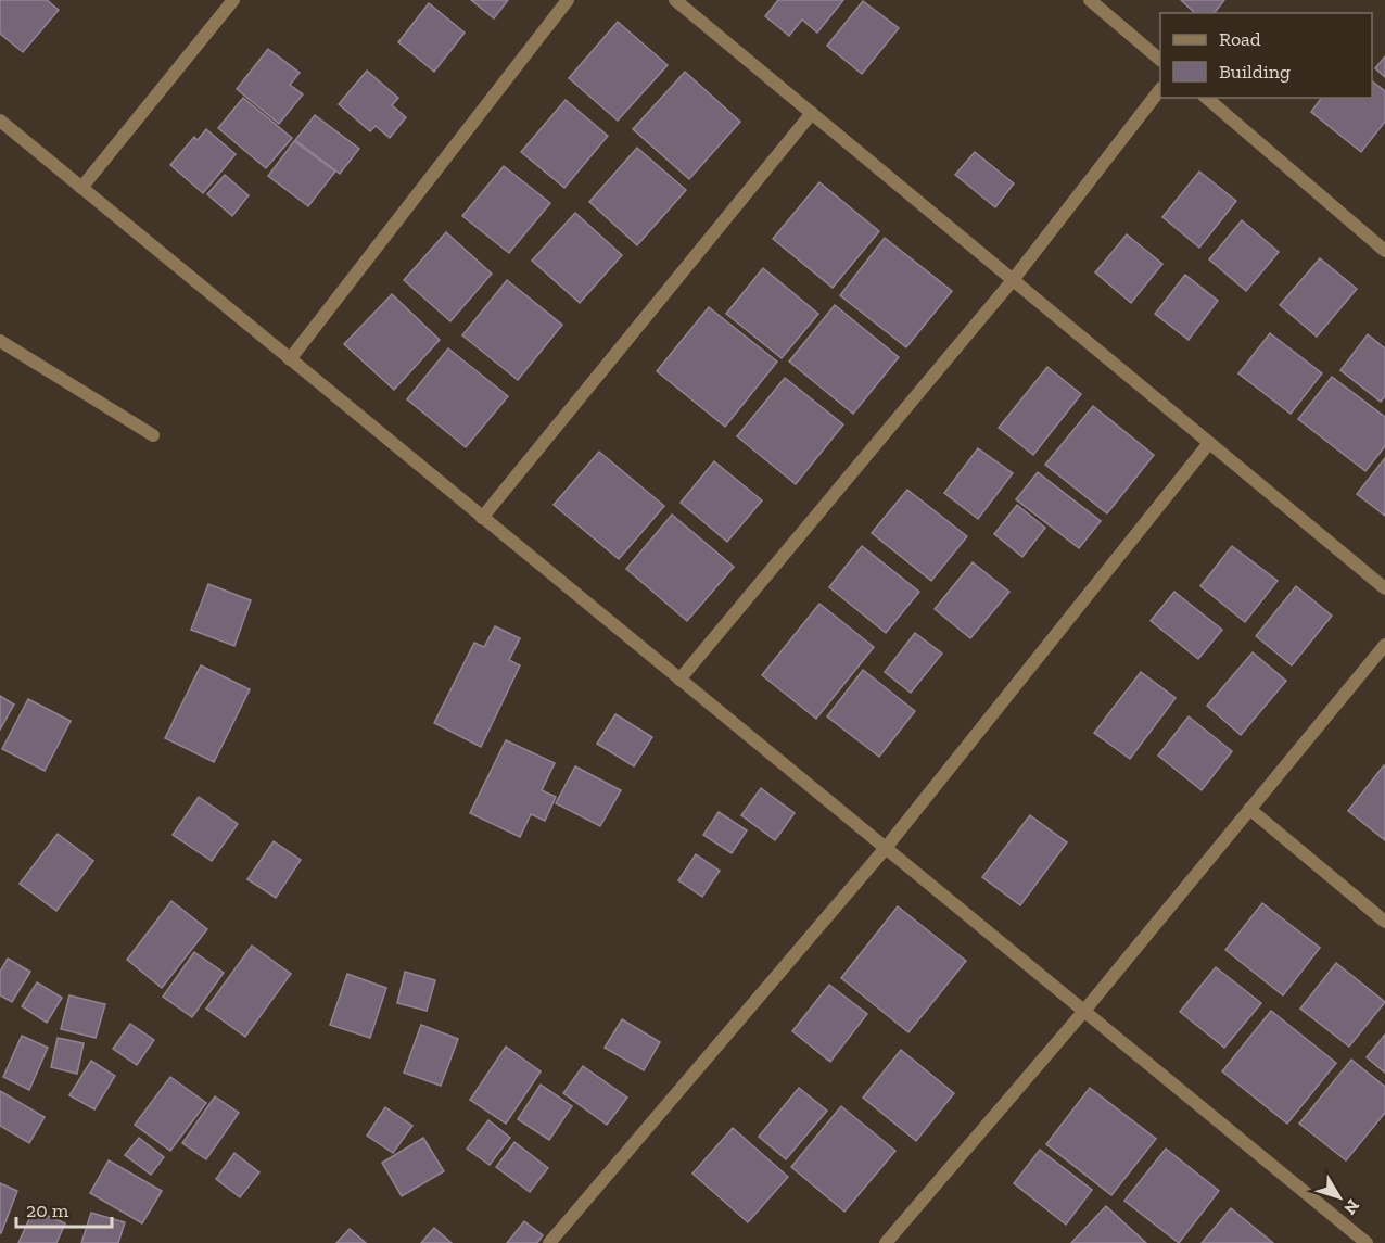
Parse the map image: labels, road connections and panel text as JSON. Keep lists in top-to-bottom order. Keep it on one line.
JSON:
{"legend":["Road","Building"],"scale_bar":"20 m","north":"bottom right"}
